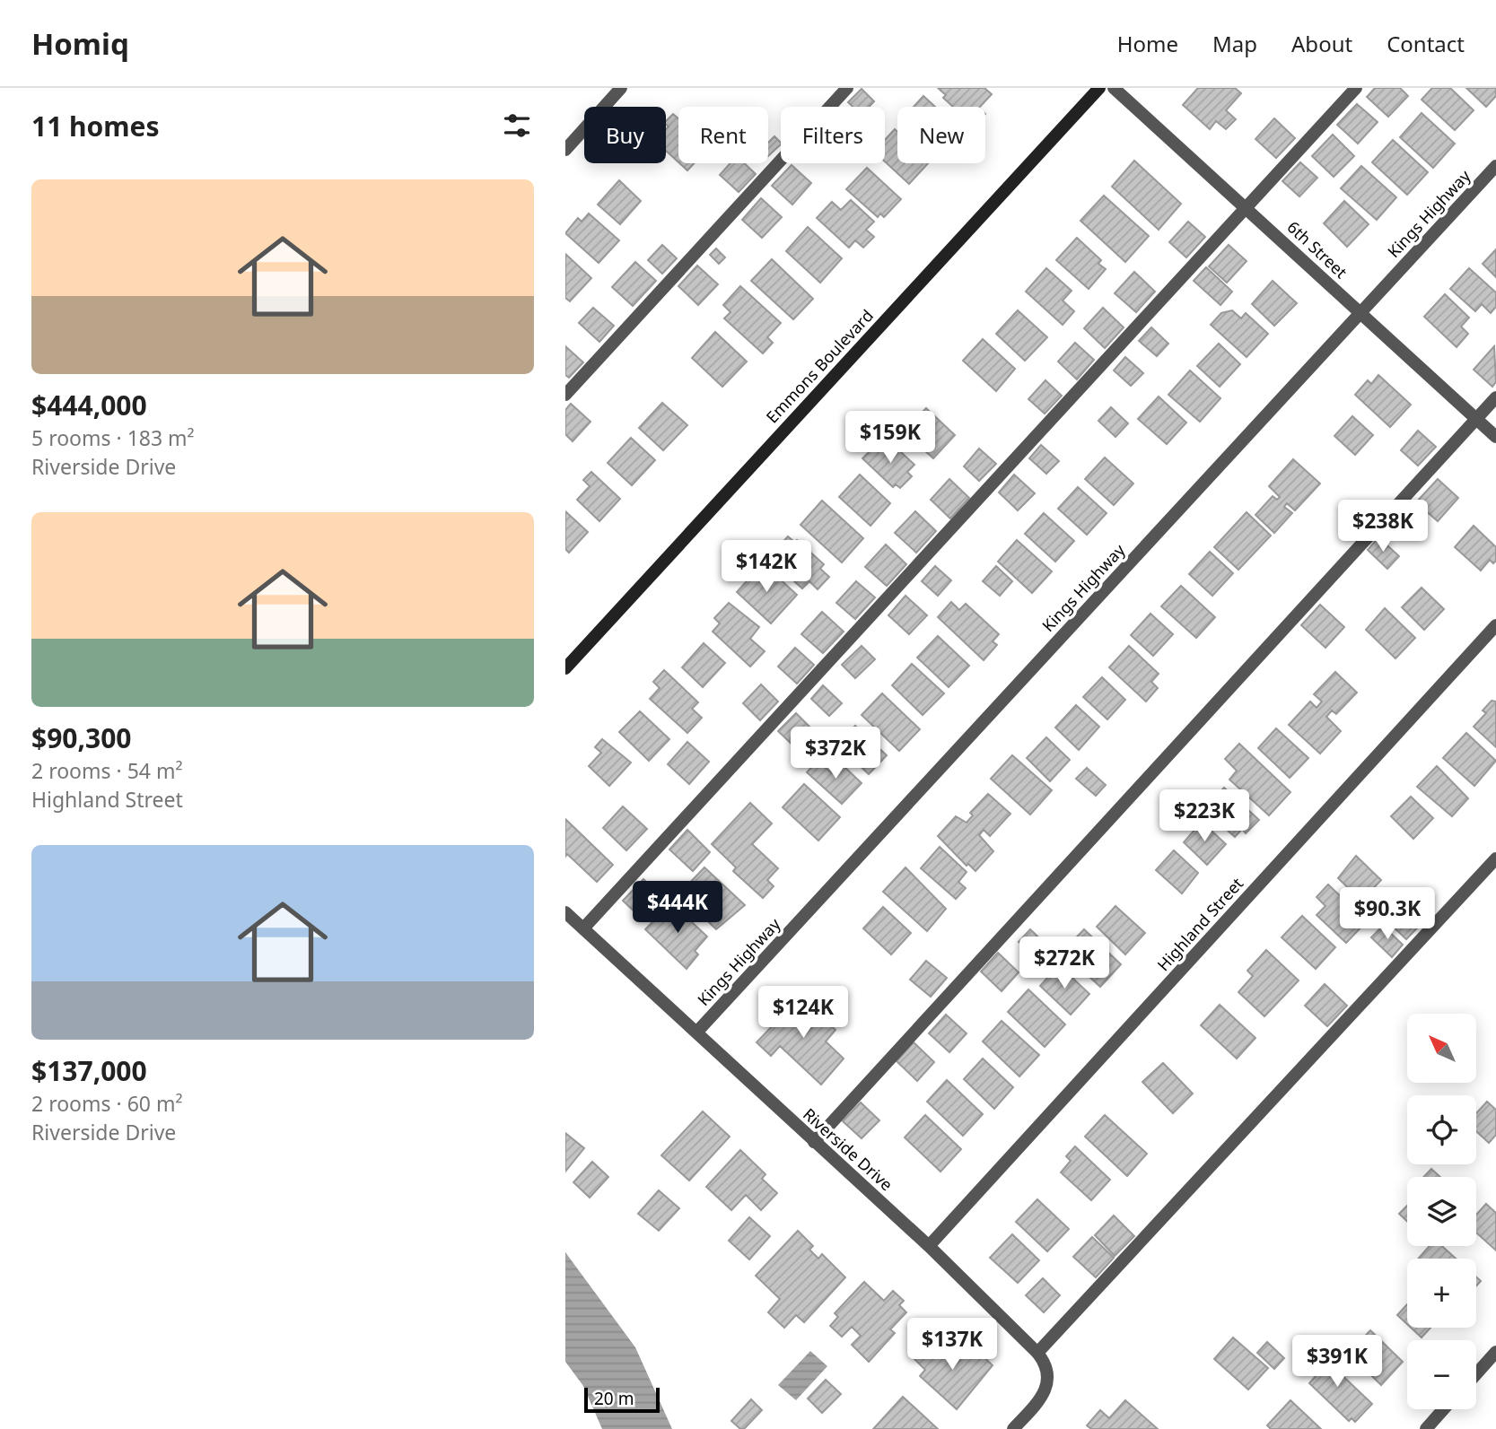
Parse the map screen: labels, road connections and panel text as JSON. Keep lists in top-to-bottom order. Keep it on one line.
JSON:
{"streets":{"street":["Kings Highway","6th Street","Emmons Boulevard","Highland Street","Riverside Drive"]},"crossings":[["Kings Highway","6th Street"],["Kings Highway","Riverside Drive"],["Highland Street","Riverside Drive"]],"scale_bar":"20 m","north":"top left","page":{"header":"Homiq","nav":["Home","Map","About","Contact"],"heading":"11 homes","chip":["Buy","Rent","Filters","New"],"list":[{"name":"$444,000","note":"5 rooms · 183 m² · Riverside Drive"},{"name":"$90,300","note":"2 rooms · 54 m² · Highland Street"},{"name":"$137,000","note":"2 rooms · 60 m² · Riverside Drive"}],"price":["$159K","$238K","$142K","$372K","$223K","$444K","$90.3K","$272K","$124K","$137K","$391K"],"map_buttons":["+","−"],"scale":"20 m"}}
